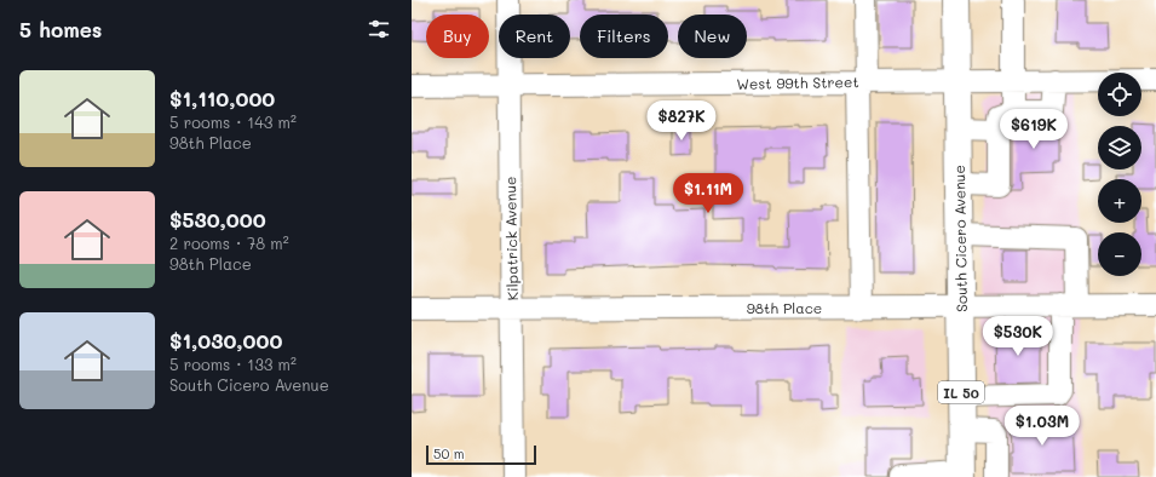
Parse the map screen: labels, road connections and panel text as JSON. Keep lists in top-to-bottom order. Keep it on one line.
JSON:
{"streets":{"main road":["South Cicero Avenue","IL 50"],"street":["West 99th Street","Kilpatrick Avenue","98th Place"]},"crossings":[["West 99th Street","Kilpatrick Avenue"],["West 99th Street","South Cicero Avenue"],["Kilpatrick Avenue","98th Place"],["South Cicero Avenue","98th Place"]],"scale_bar":"50 m","page":{"heading":"5 homes","chip":["Buy","Rent","Filters","New"],"list":[{"name":"$1,110,000","note":"5 rooms · 143 m² · 98th Place"},{"name":"$530,000","note":"2 rooms · 78 m² · 98th Place"},{"name":"$1,030,000","note":"5 rooms · 133 m² · South Cicero Avenue"}],"map_buttons":["+","−"],"price":["$827K","$619K","$1.11M","$530K","$1.03M"],"scale":"50 m"}}
